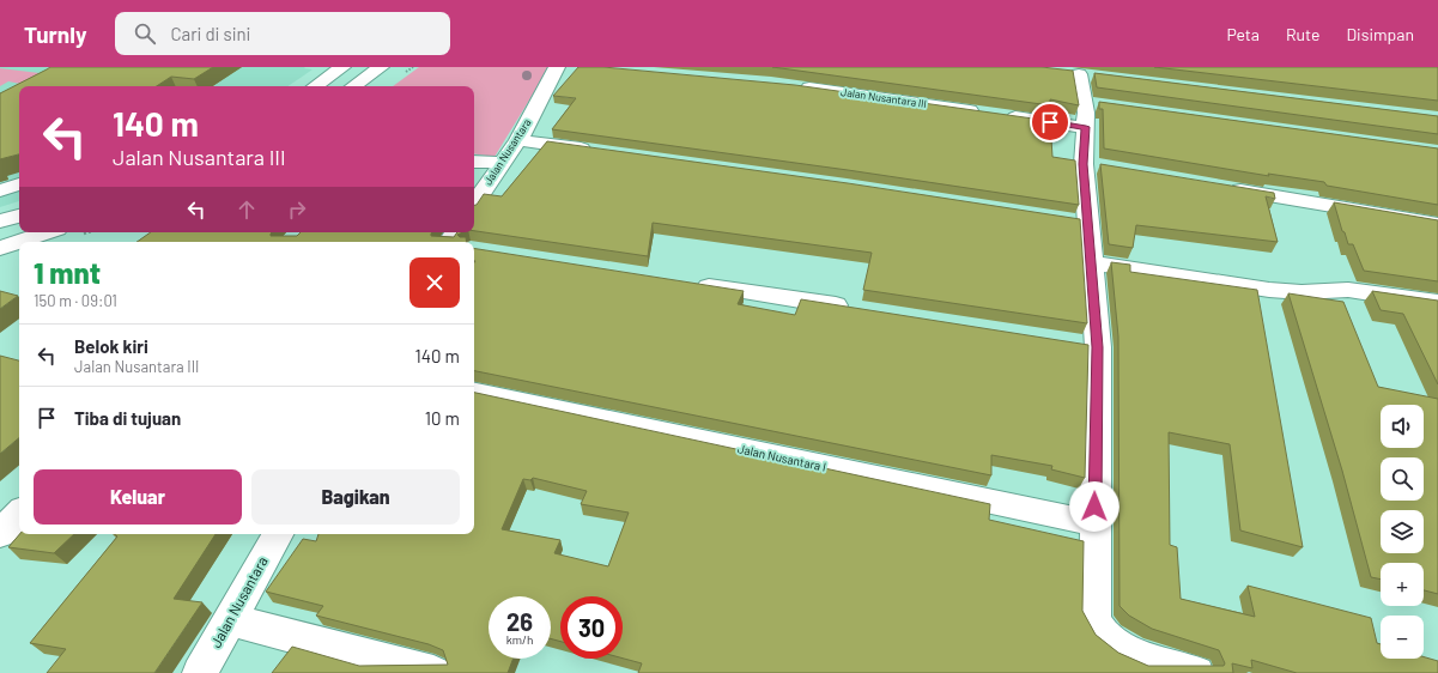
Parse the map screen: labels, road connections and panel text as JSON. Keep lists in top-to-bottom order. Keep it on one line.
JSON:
{"streets":{"street":["Jalan Nusantara III","Jalan Nusantara","Jalan Nusantara I"]},"page":{"header":"Turnly","search":"Cari di sini","nav":["Peta","Rute","Disimpan"],"turn":["140 m","Jalan Nusantara III"],"heading":["1 mnt","150 m · 09:01"],"list":[{"name":"Belok kiri","note":"Jalan Nusantara III","value":"140 m"},{"name":"Tiba di tujuan","value":"10 m"}],"map_buttons":["+","−"],"buttons":["Keluar","Bagikan"],"speed":"26 km/h","limit":"30"}}
